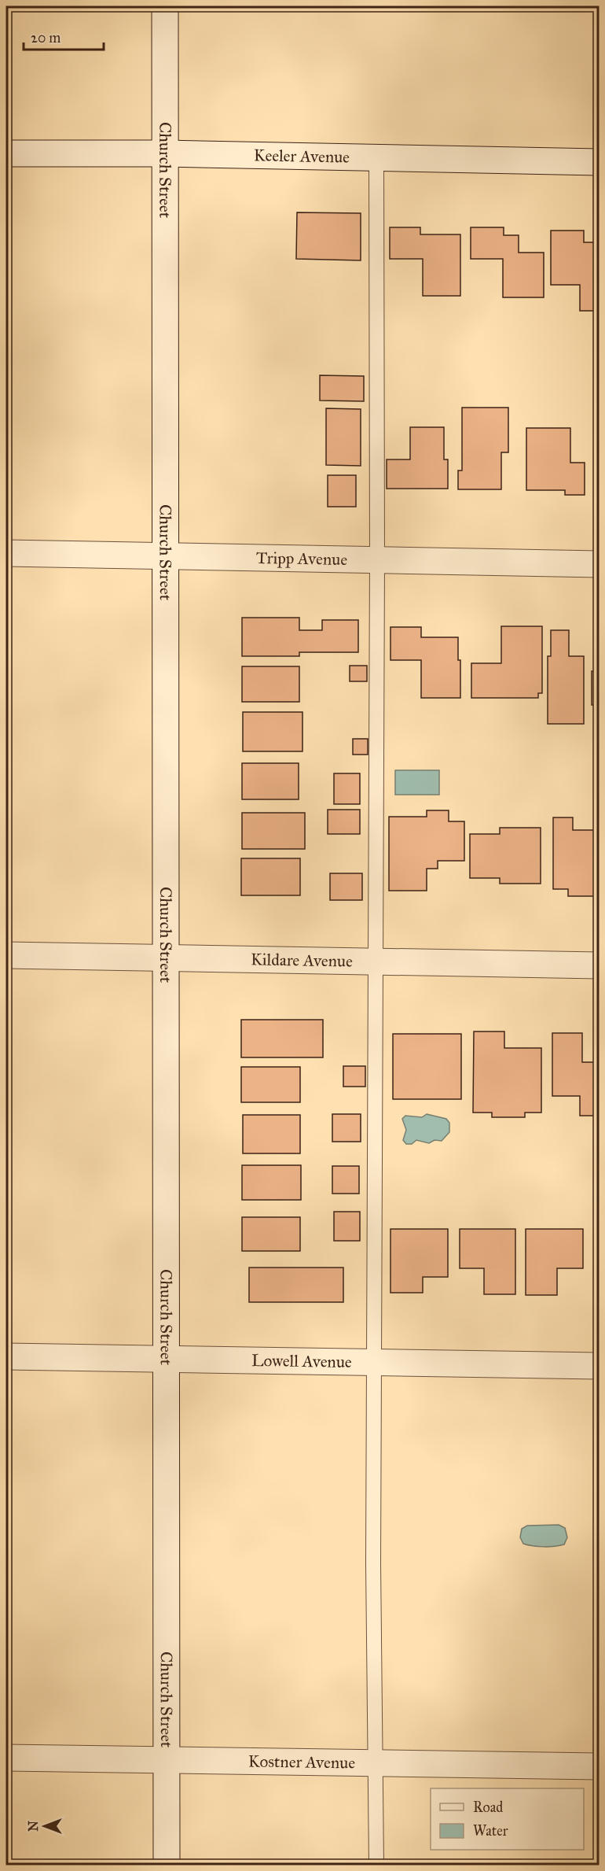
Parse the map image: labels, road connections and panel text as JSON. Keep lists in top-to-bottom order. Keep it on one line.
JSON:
{"streets":{"street":["Keeler Avenue","Church Street","Tripp Avenue","Kildare Avenue","Lowell Avenue","Kostner Avenue"]},"crossings":[["Keeler Avenue","Church Street"],["Church Street","Tripp Avenue"],["Church Street","Kildare Avenue"],["Church Street","Lowell Avenue"],["Church Street","Kostner Avenue"]],"legend":["Road","Water"],"scale_bar":"20 m","north":"left"}
